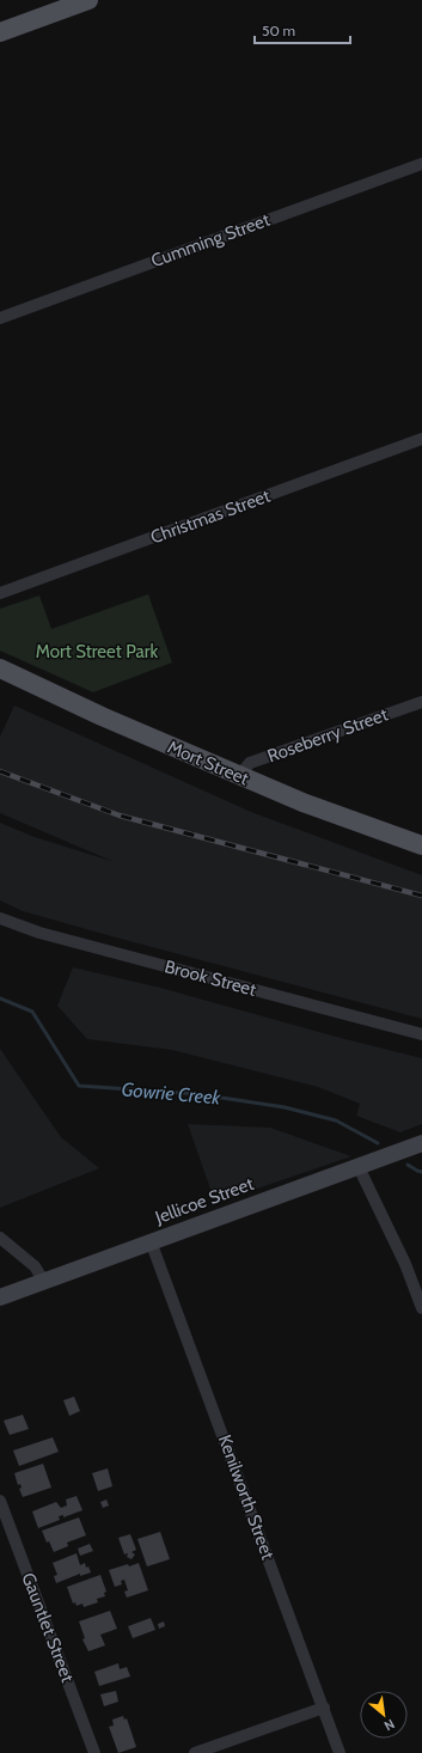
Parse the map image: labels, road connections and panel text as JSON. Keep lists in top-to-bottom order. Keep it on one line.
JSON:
{"streets":{"main road":["Mort Street","Jellicoe Street"],"street":["Cumming Street","Christmas Street","Roseberry Street","Brook Street","Kenilworth Street","Gauntlet Street"]},"crossings":[["Roseberry Street","Mort Street"],["Jellicoe Street","Kenilworth Street"]],"water":["Gowrie Creek"],"parks":["Mort Street Park"],"scale_bar":"50 m","north":"bottom right"}
